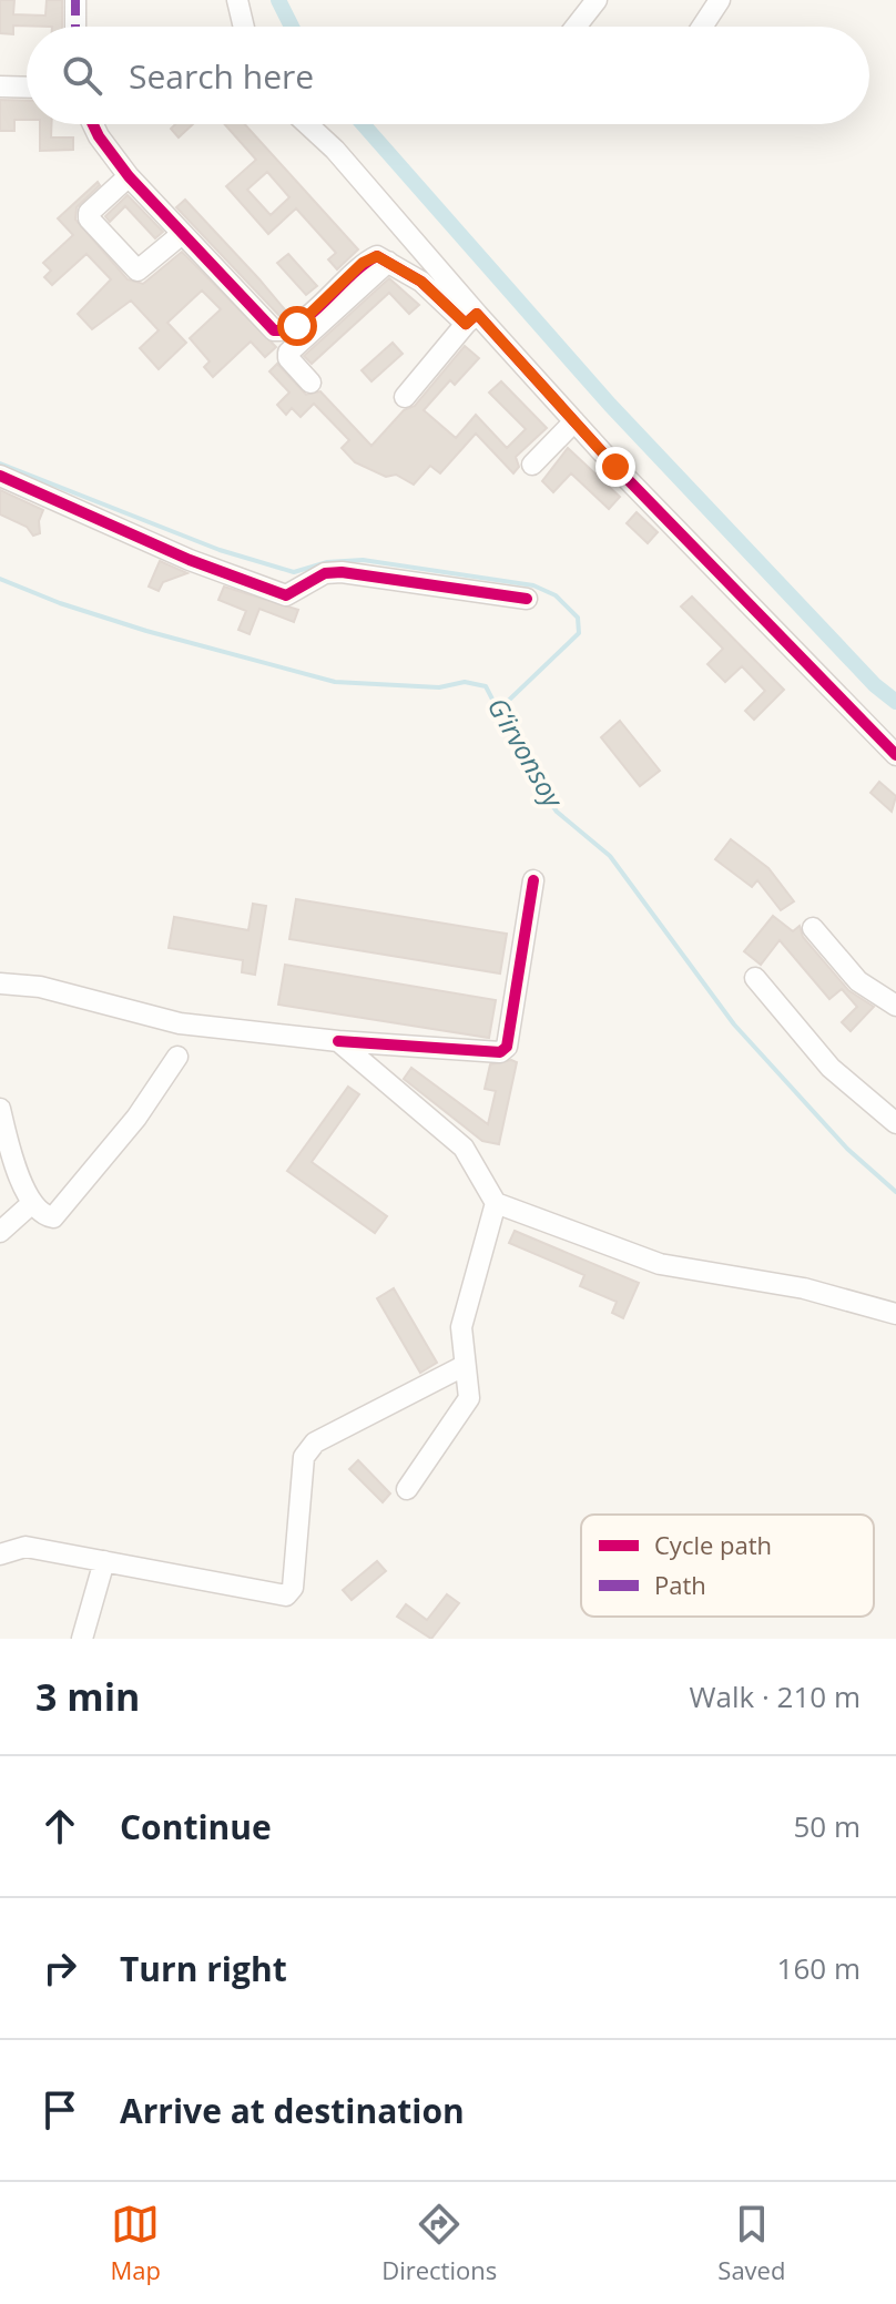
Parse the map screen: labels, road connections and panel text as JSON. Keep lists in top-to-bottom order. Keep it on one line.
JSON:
{"water":["G‘irvonsoy"],"legend":["Cycle path","Path"],"page":{"search":"Search here","heading":["3 min","Walk · 210 m"],"list":[["Continue","50 m"],["Turn right","160 m"],"Arrive at destination"],"nav":["Map","Directions","Saved"]}}
